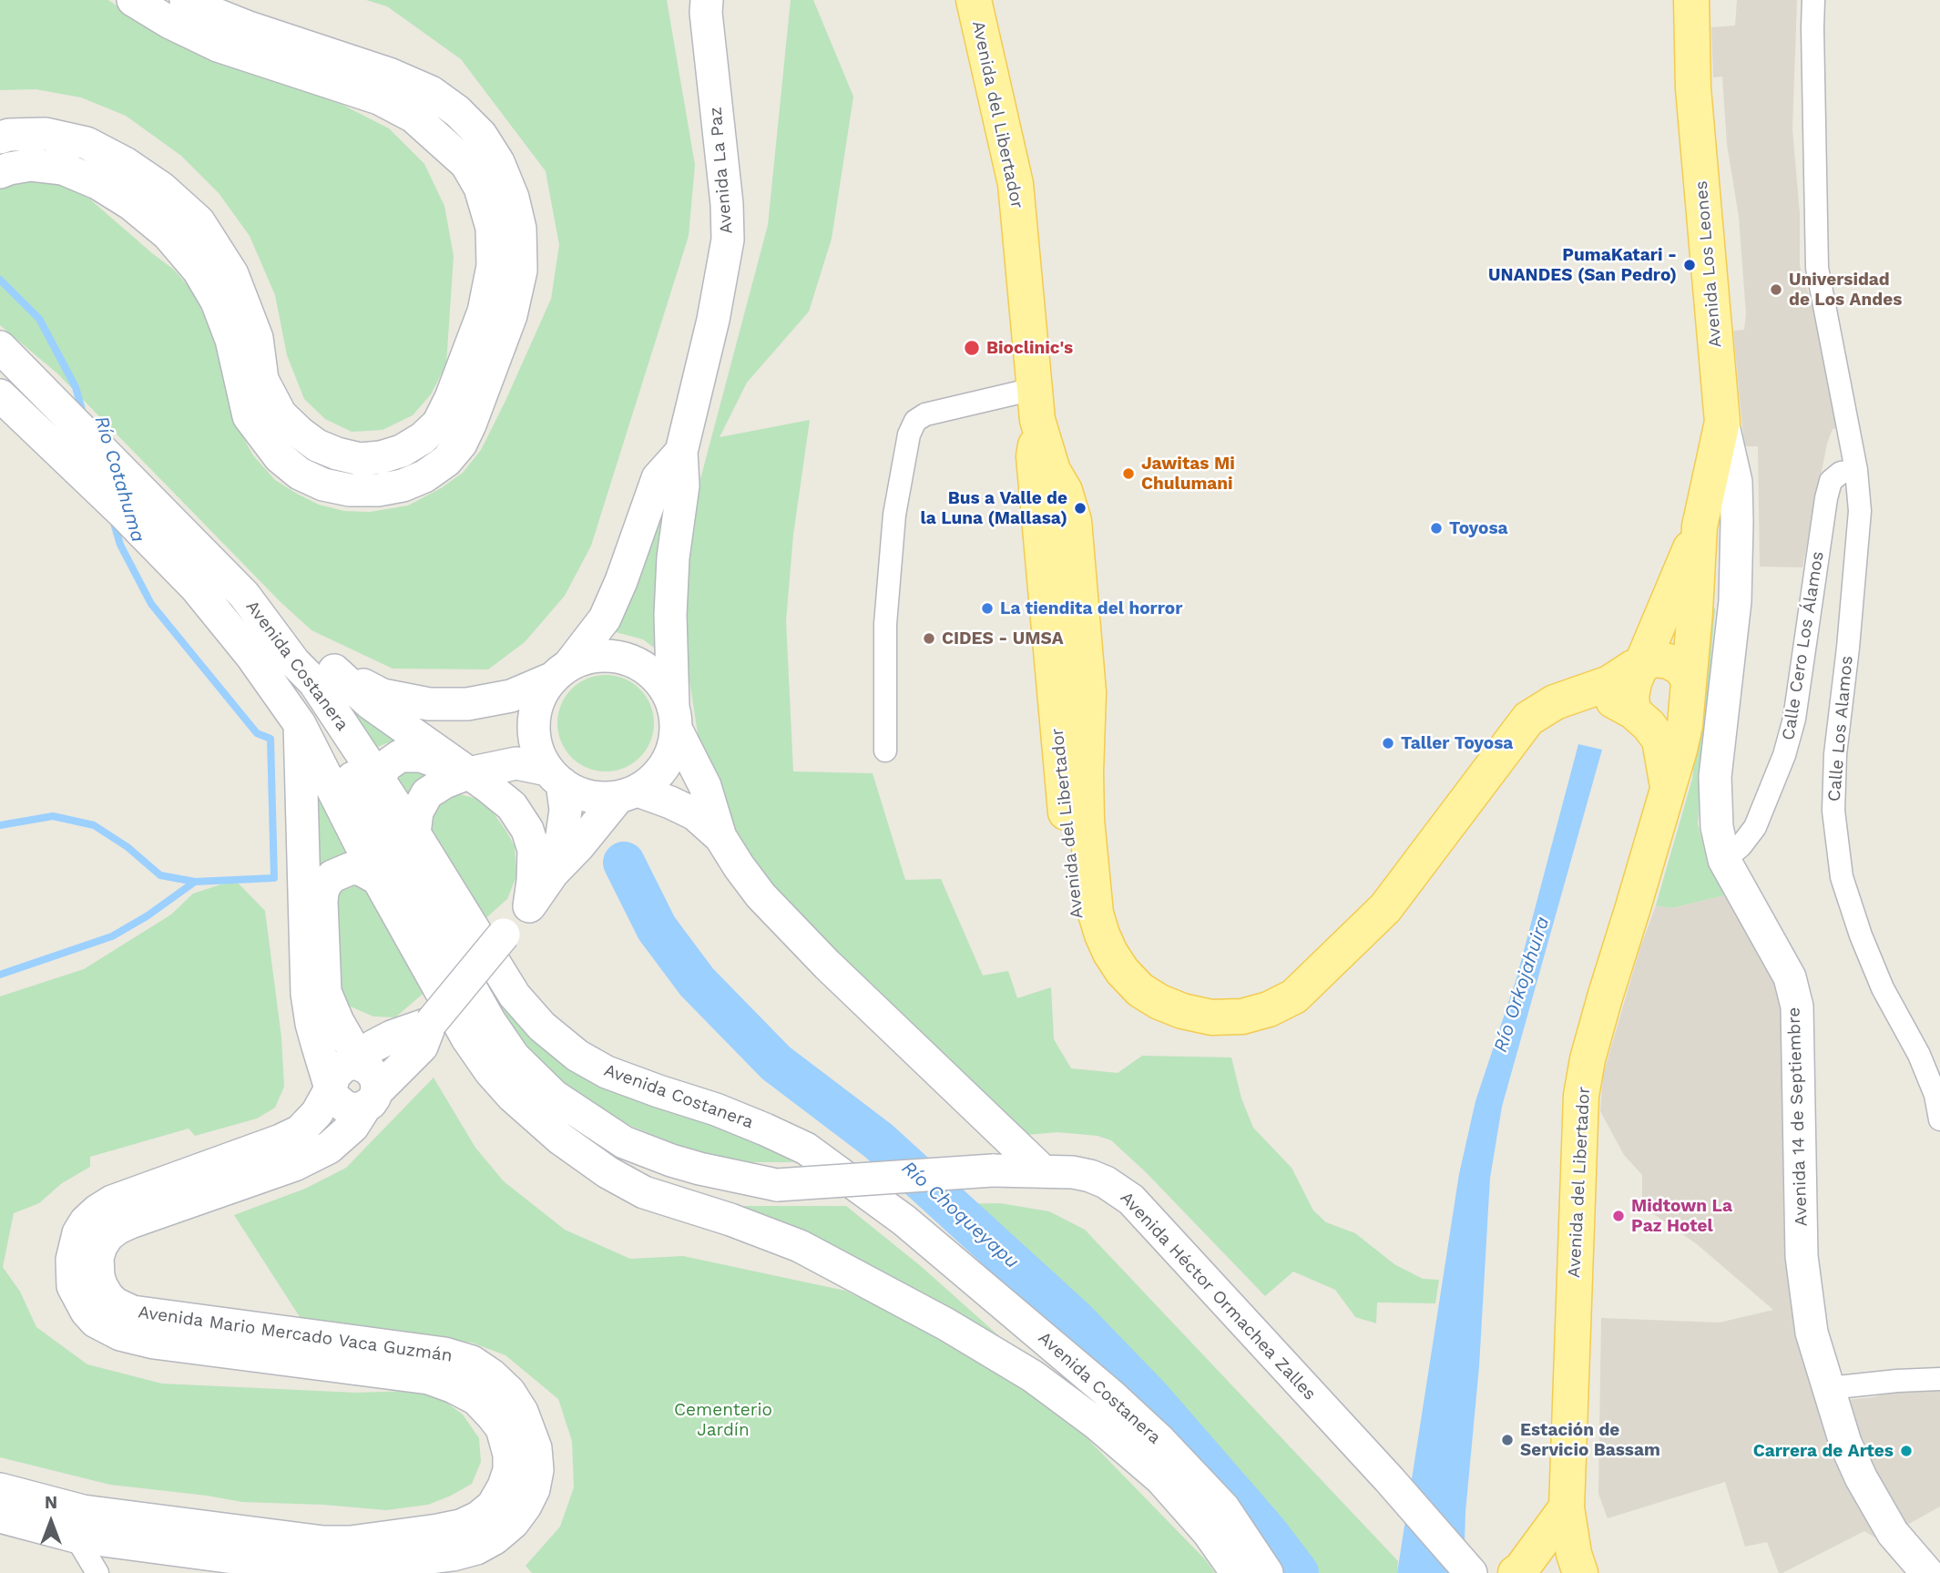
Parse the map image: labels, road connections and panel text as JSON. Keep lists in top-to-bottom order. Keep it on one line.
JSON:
{"streets":{"main road":["Avenida del Libertador","Avenida La Paz","Avenida Los Leones","Avenida Costanera","Avenida 14 de Septiembre","Avenida Héctor Ormachea Zalles","Avenida Mario Mercado Vaca Guzmán"],"street":["Calle Cero Los Álamos","Calle Los Alamos"]},"crossings":[["Avenida del Libertador","Avenida Los Leones"],["Avenida La Paz","Avenida Mario Mercado Vaca Guzmán"],["Avenida Los Leones","Avenida 14 de Septiembre"],["Calle Cero Los Álamos","Calle Los Alamos"],["Calle Cero Los Álamos","Avenida 14 de Septiembre"]],"water":["Río Cotahuma","Río Orkojahuira","Río Choqueyapu"],"parks":["Cementerio Jardín"],"places":["PumaKatari - UNANDES (San Pedro)","Universidad de Los Andes","Bioclinic's","Jawitas Mi Chulumani","Bus a Valle de la Luna (Mallasa)","Toyosa","La tiendita del horror","CIDES - UMSA","Taller Toyosa","Midtown La Paz Hotel","Estación de Servicio Bassam","Carrera de Artes"],"north":"top"}
